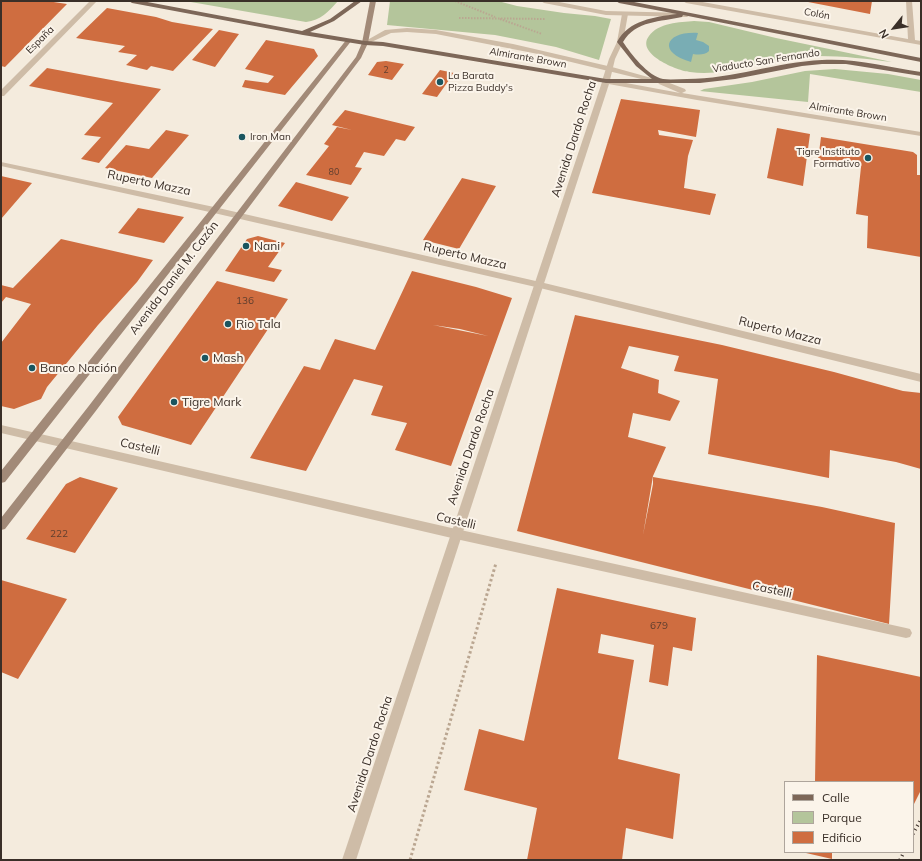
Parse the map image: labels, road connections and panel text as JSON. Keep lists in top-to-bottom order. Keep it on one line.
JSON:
{"streets":{"main road":["Almirante Brown","Viaducto San Fernando","Avenida Daniel M. Cazón"],"street":["Colón","España","Avenida Dardo Rocha","Ruperto Mazza","Castelli"]},"crossings":[["Almirante Brown","Viaducto San Fernando"],["Almirante Brown","Avenida Dardo Rocha"],["Almirante Brown","Avenida Daniel M. Cazón"],["Viaducto San Fernando","Avenida Dardo Rocha"],["Avenida Dardo Rocha","Ruperto Mazza"],["Avenida Dardo Rocha","Castelli"],["Ruperto Mazza","Avenida Daniel M. Cazón"],["Avenida Daniel M. Cazón","Castelli"]],"places":["La Barata Pizza Buddy's","Iron Man","Tigre Instituto Formativo","Nani","Rio Tala","Mash","Banco Nación","Tigre Mark"],"house_numbers":["2","80","136","222","679"],"legend":["Calle","Parque","Edificio"],"north":"bottom left"}
